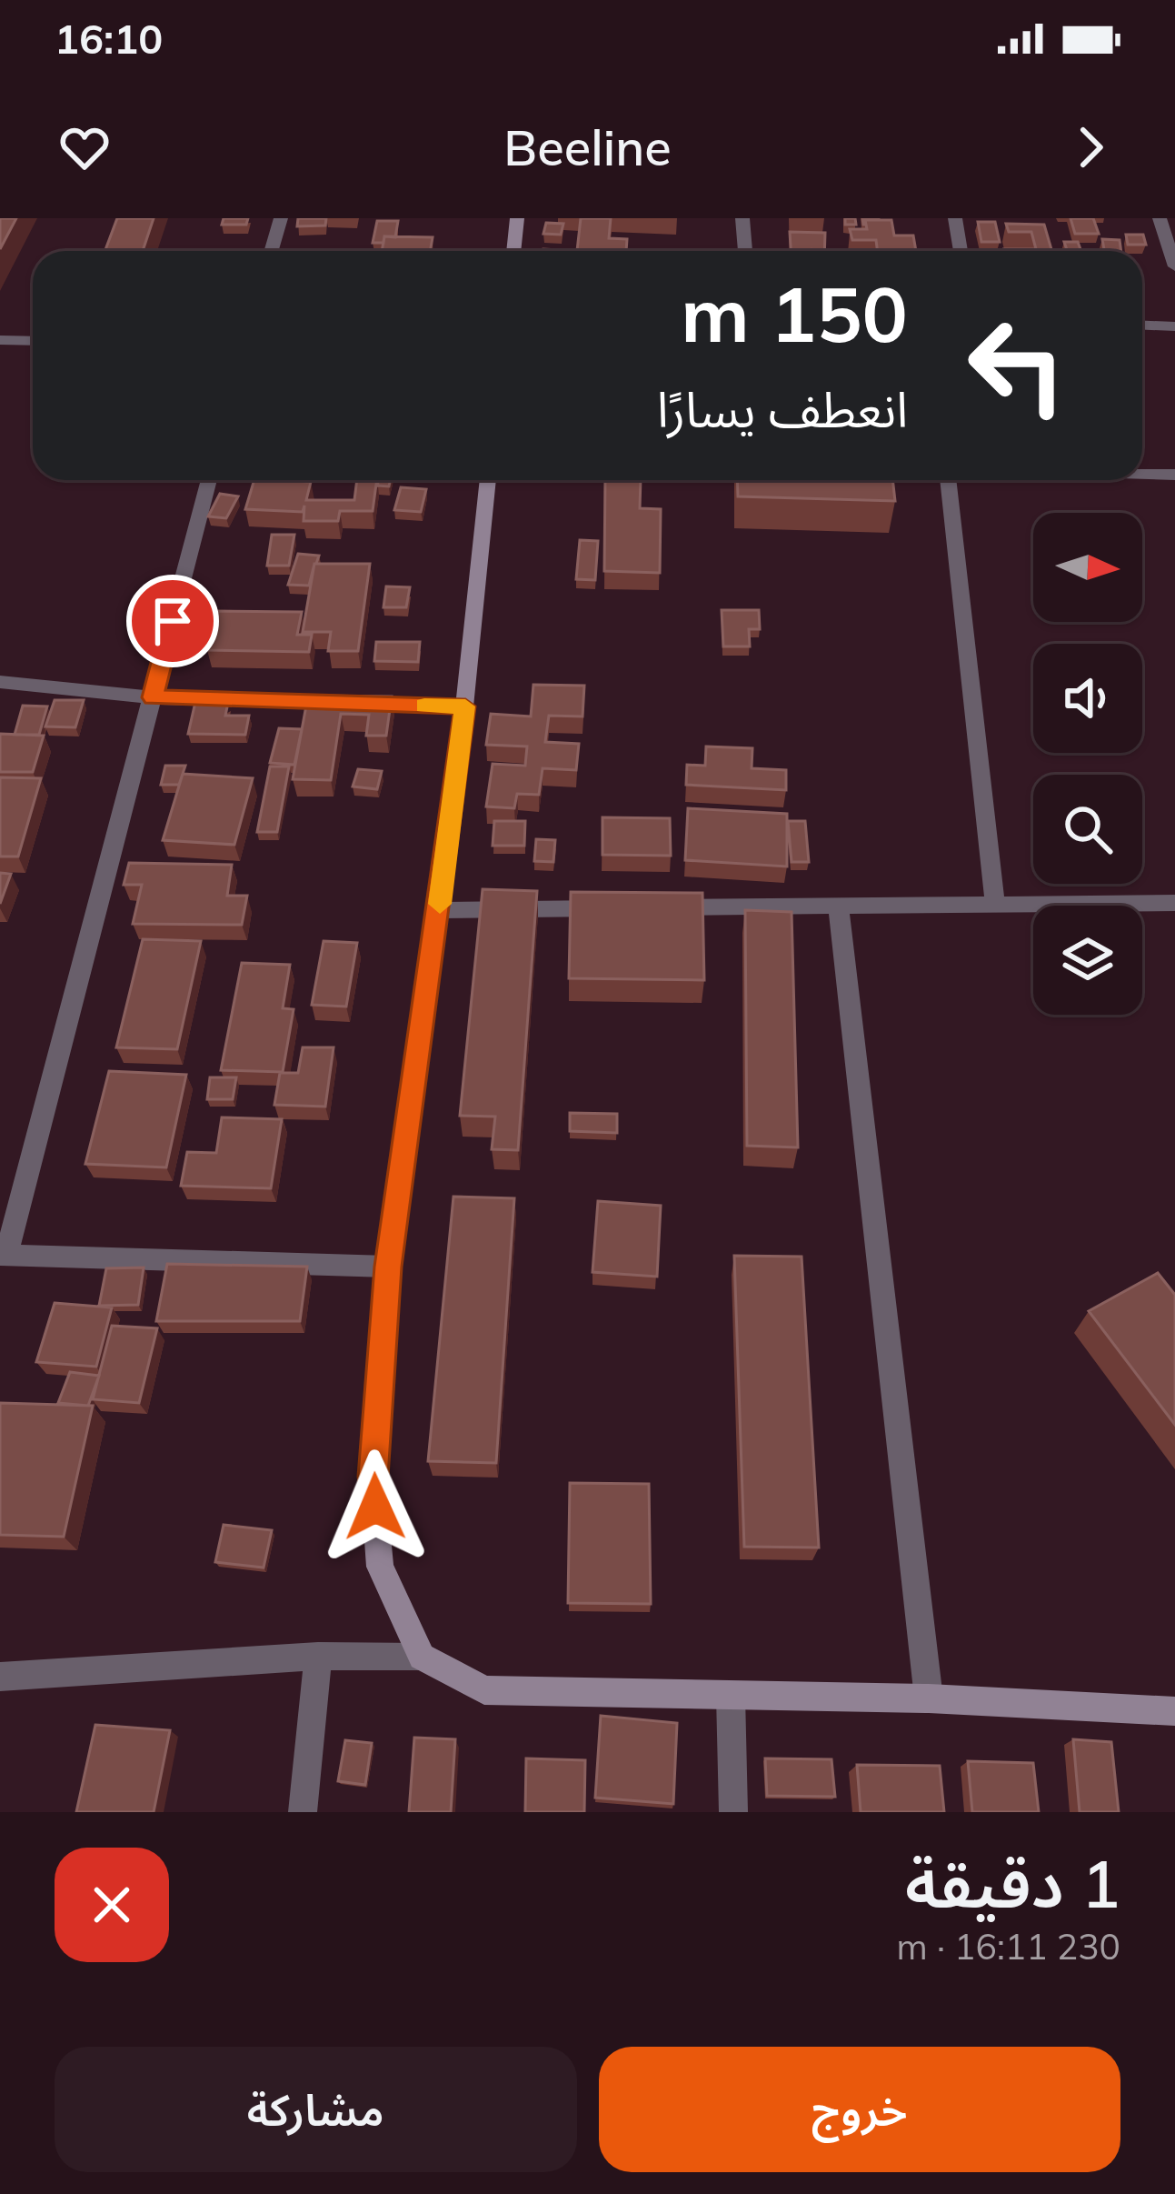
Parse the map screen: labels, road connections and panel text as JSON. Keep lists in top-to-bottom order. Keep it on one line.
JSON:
{"north":"right","page":{"status":"16:10","header":"Beeline","turn":["150 m","انعطف يسارًا"],"heading":["1 دقيقة","230 m · 16:11"],"buttons":["خروج","مشاركة"]}}
